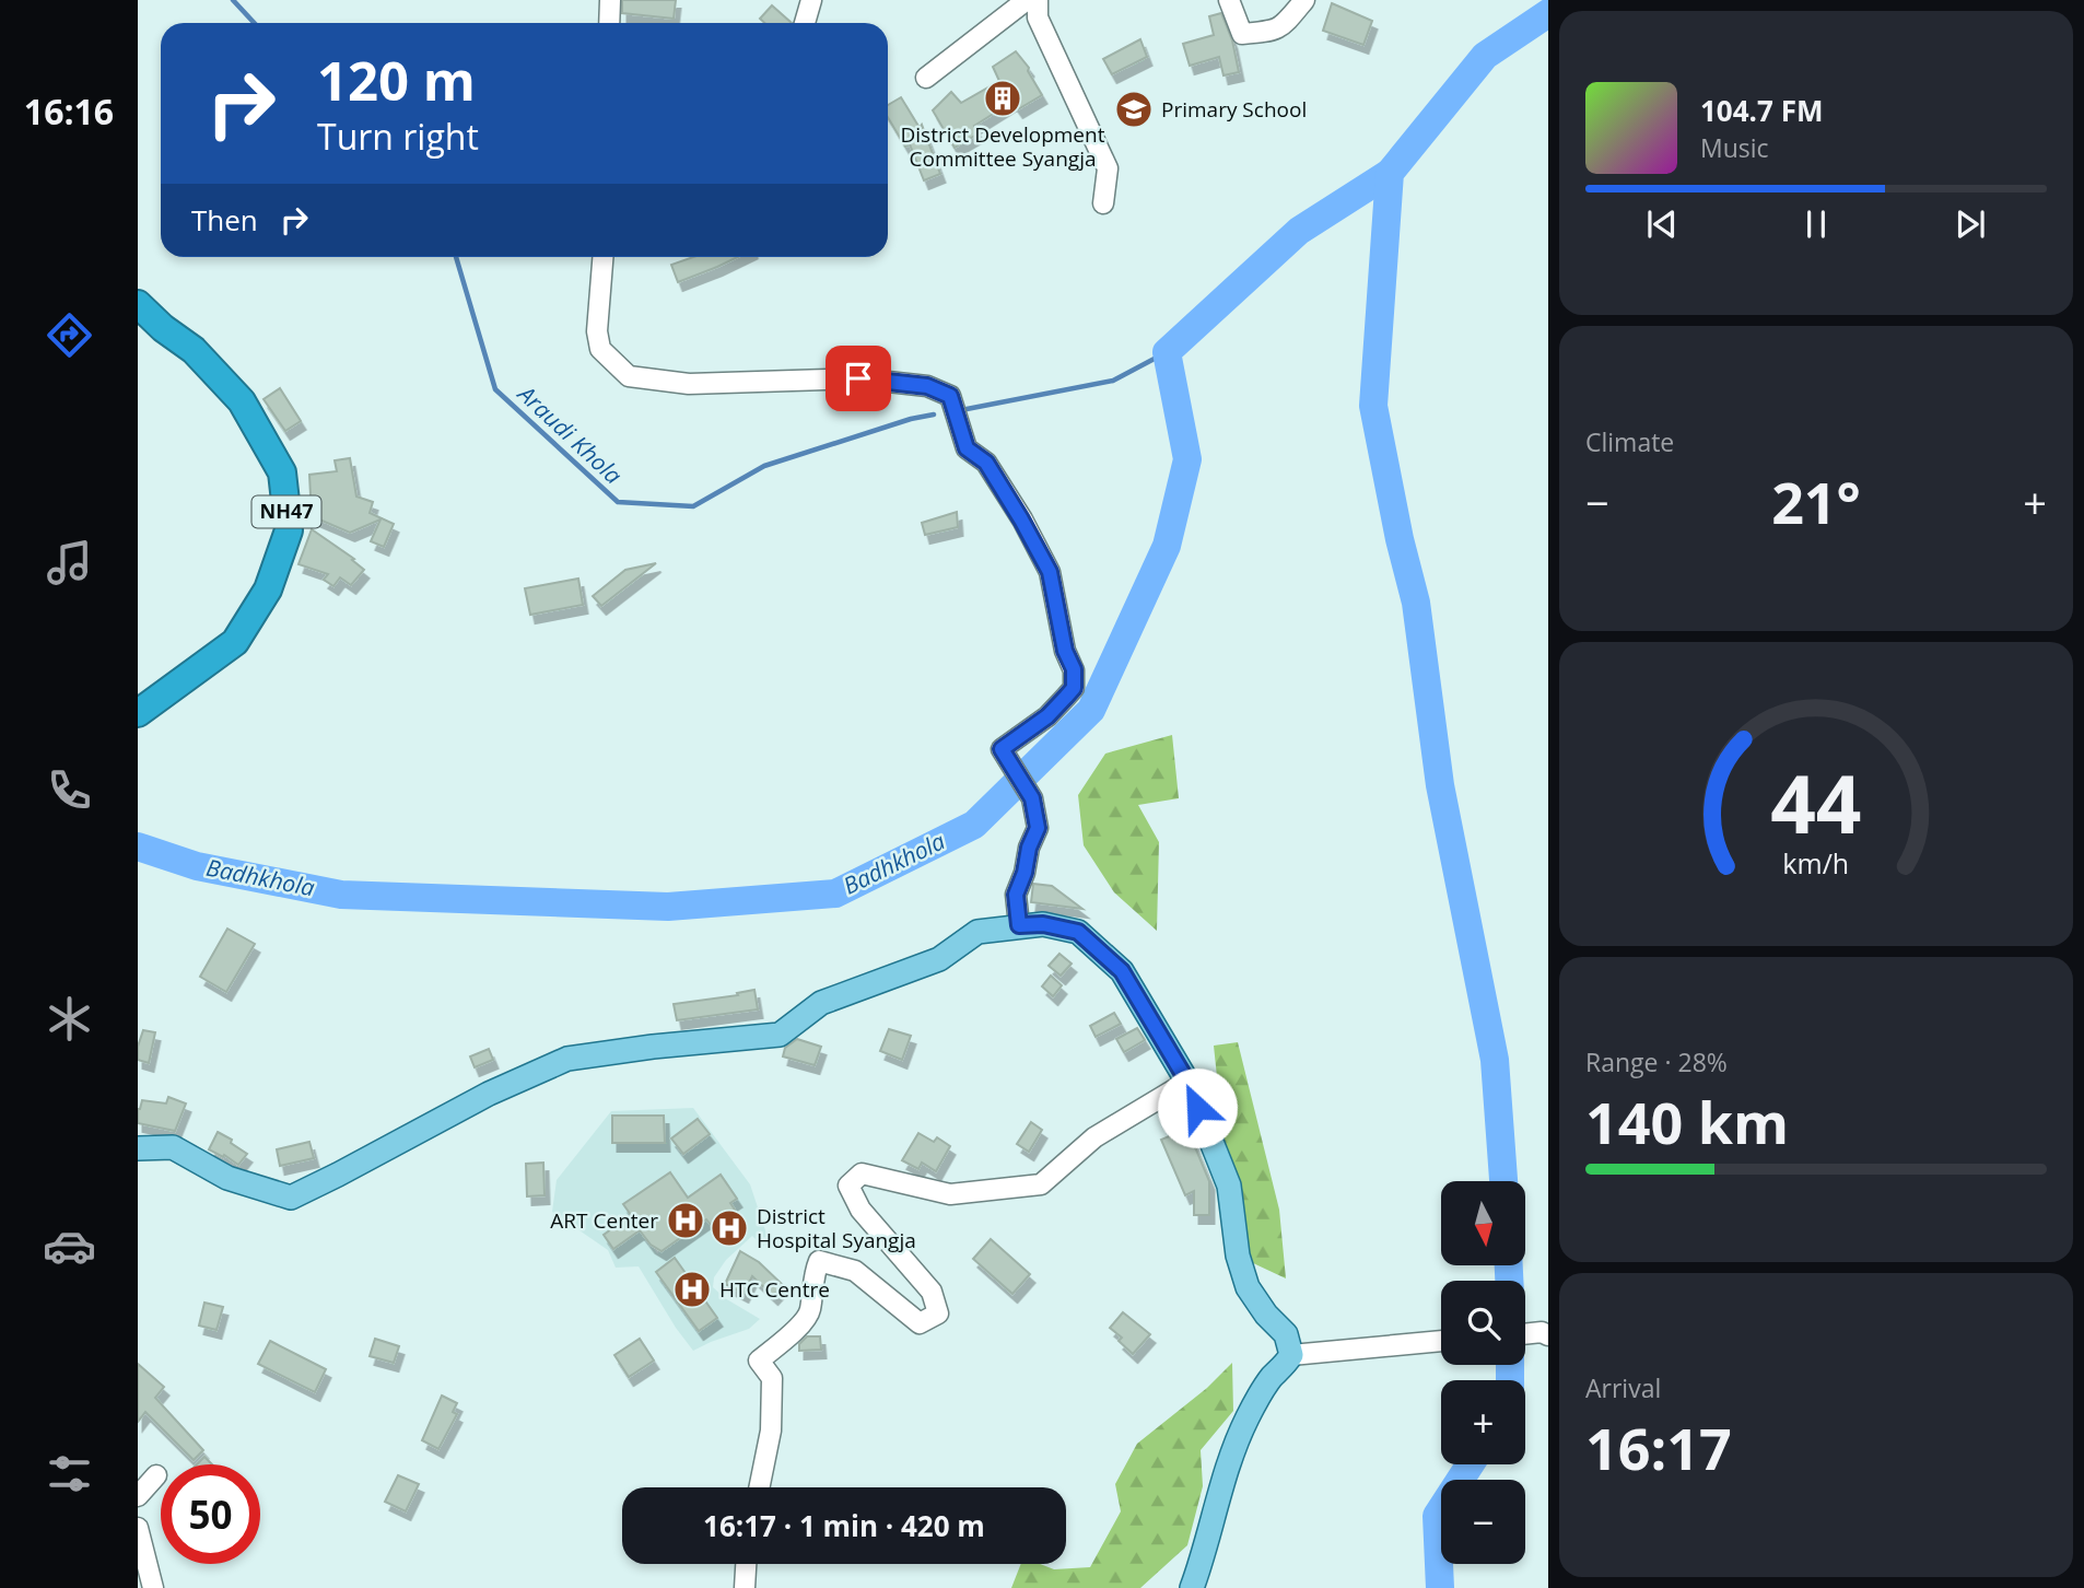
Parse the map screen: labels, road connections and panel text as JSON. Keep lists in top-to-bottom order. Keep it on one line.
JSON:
{"streets":{"highway":["NH47"]},"water":["Araudi Khola","Badhkhola"],"places":{"building":["District Development Committee Syangja"],"school or university":["Primary School"],"hospital":["ART Center","District Hospital Syangja","HTC Centre"]},"north":"bottom","page":{"tabs":"16:16","turn":["120 m","Turn right"],"song":["104.7 FM","Music"],"then":"Then","tile":["Climate",["Range · 28%","140 km"],["Arrival","16:17"]],"heat":["−","21°","+"],"map_buttons":["+","−"],"limit":"50","trip":"16:17 · 1 min · 420 m","gauge":["44","km/h"]}}
